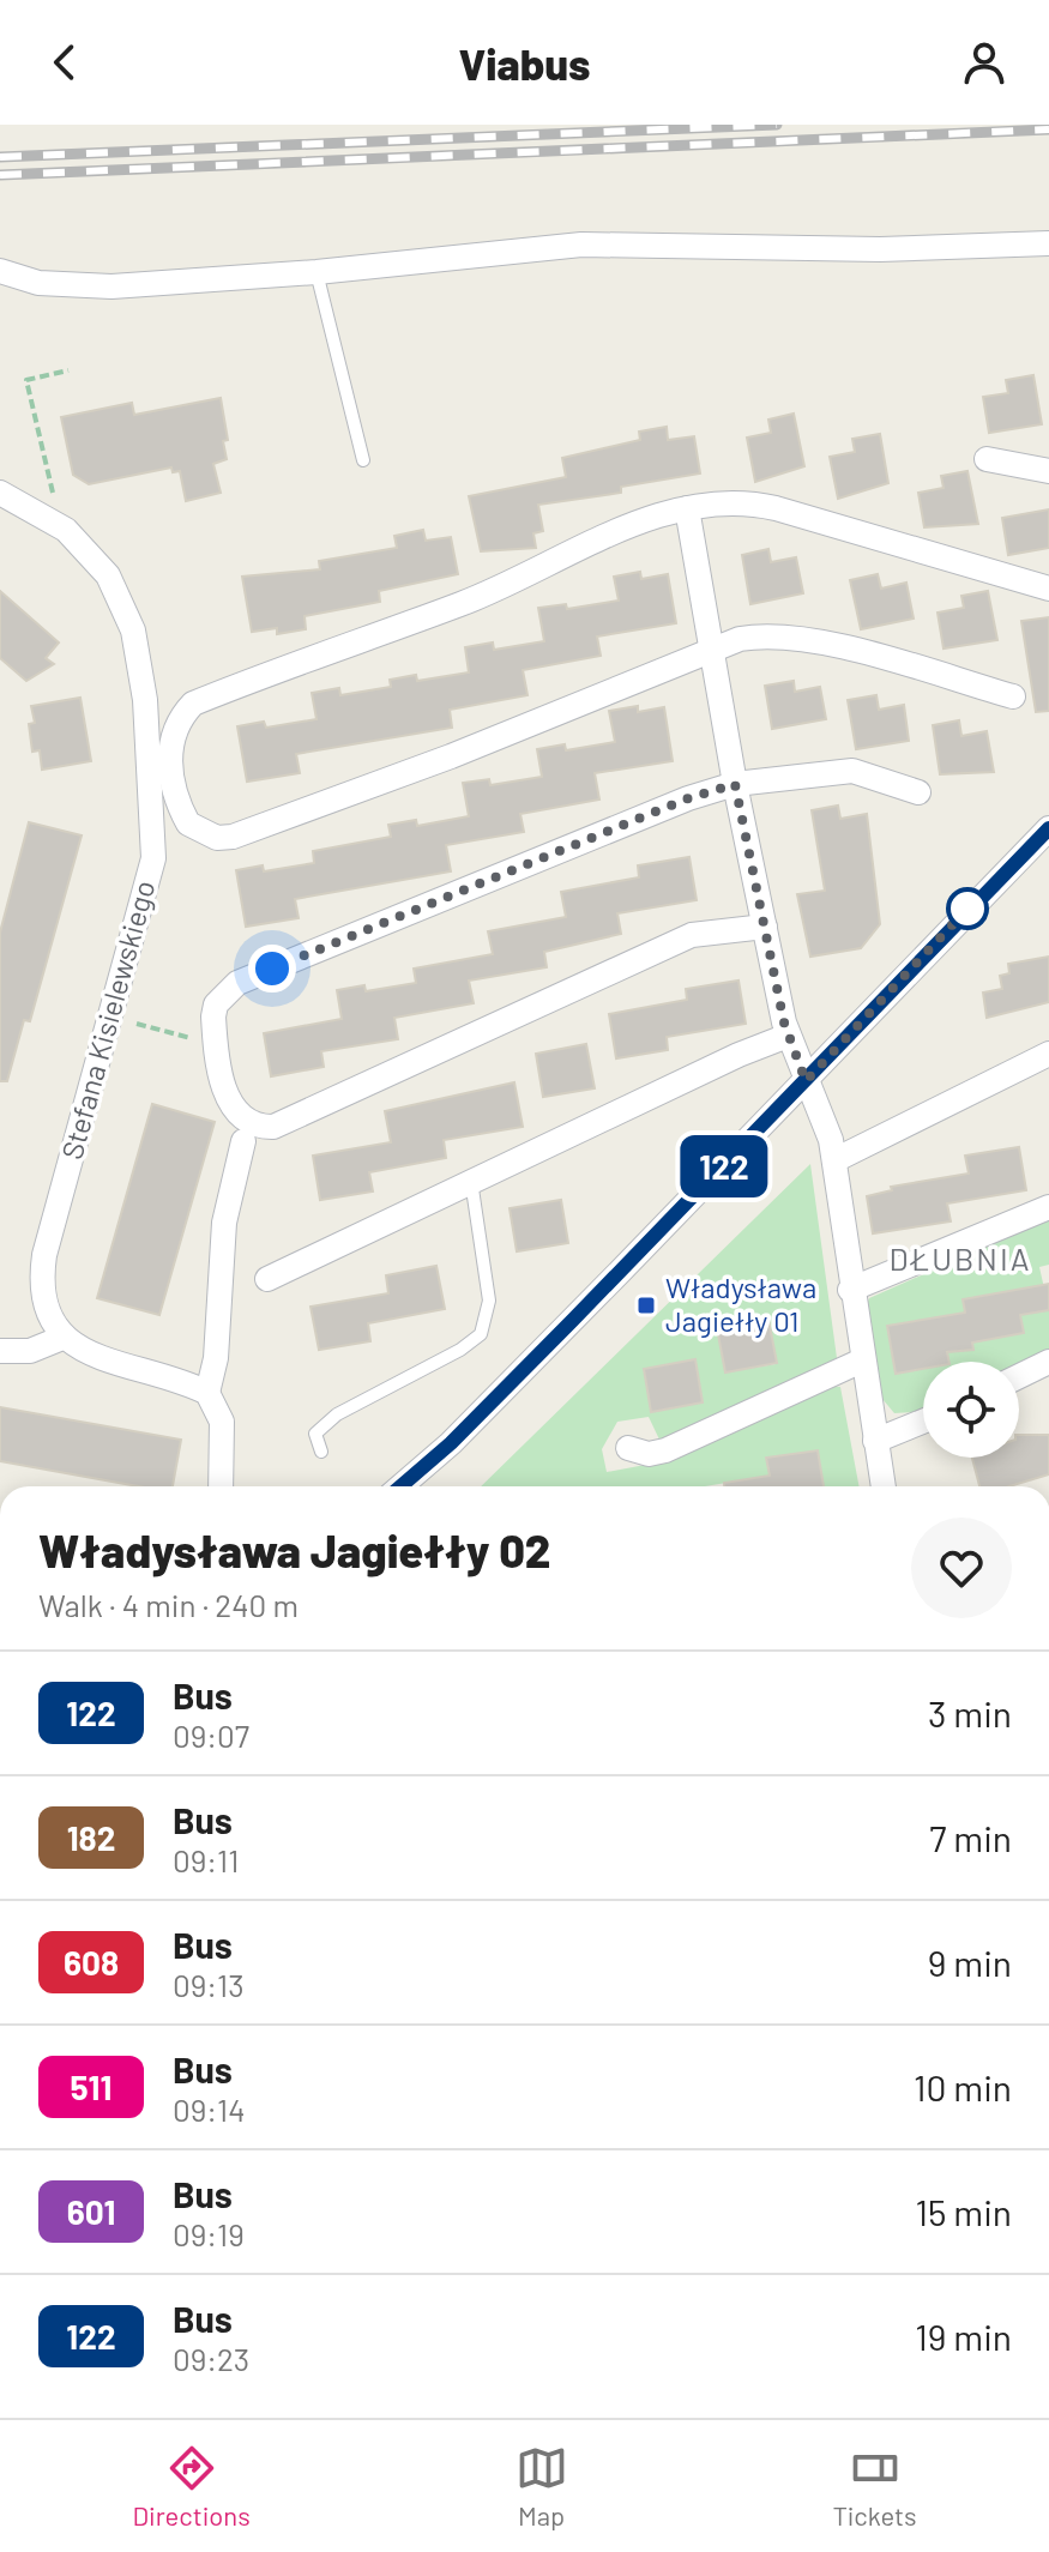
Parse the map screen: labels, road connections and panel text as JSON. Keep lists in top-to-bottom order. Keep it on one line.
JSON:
{"streets":{"street":["Stefana Kisielewskiego"]},"districts":["DŁUBNIA"],"places":{"transit":["Władysława Jagiełły 01"]},"lines":["bus line 122"],"page":{"header":"Viabus","on_map":"122","heading":["Władysława Jagiełły 02","Walk · 4 min · 240 m"],"list":[{"mark":"122","name":"Bus","note":"09:07","value":"3 min"},{"mark":"182","name":"Bus","note":"09:11","value":"7 min"},{"mark":"608","name":"Bus","note":"09:13","value":"9 min"},{"mark":"511","name":"Bus","note":"09:14","value":"10 min"},{"mark":"601","name":"Bus","note":"09:19","value":"15 min"},{"mark":"122","name":"Bus","note":"09:23","value":"19 min"}],"tabs":["Directions","Map","Tickets"]}}
